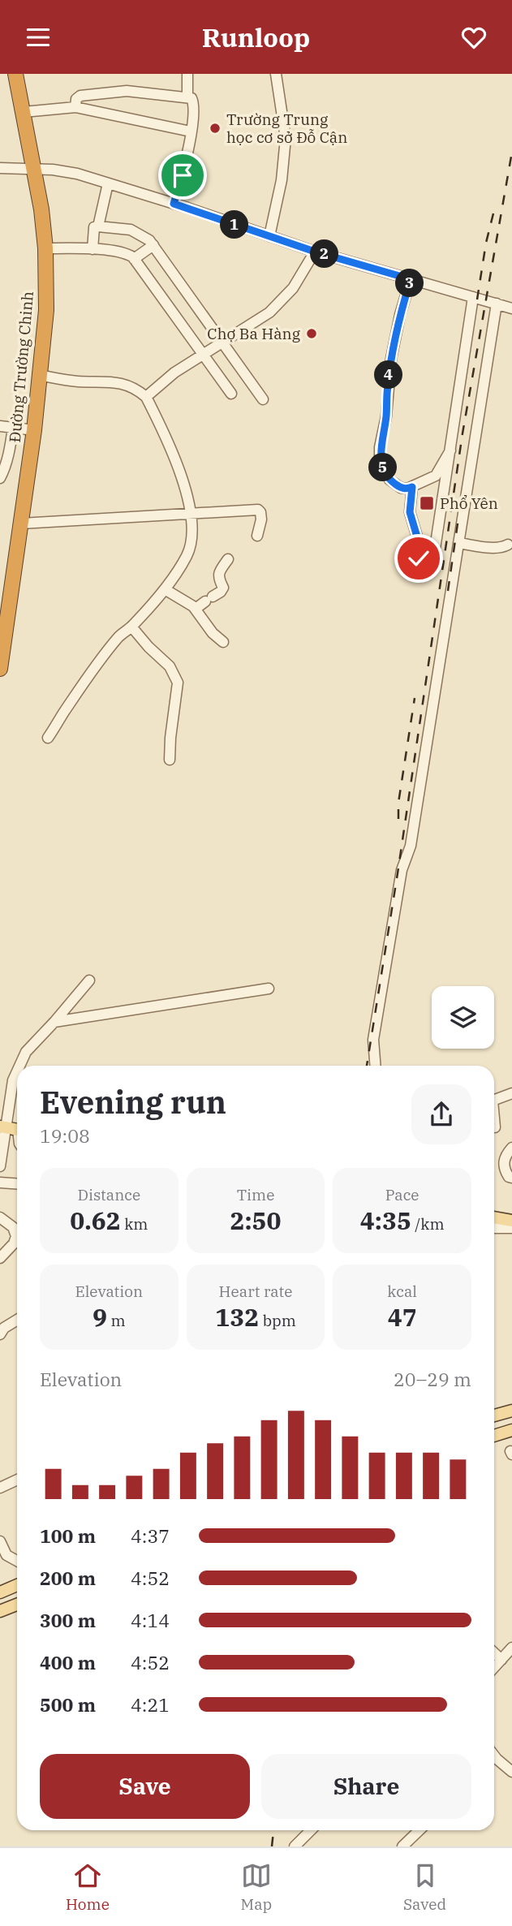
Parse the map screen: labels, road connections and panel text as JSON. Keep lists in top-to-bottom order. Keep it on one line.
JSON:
{"streets":{"highway":["Đường Trường Chinh"]},"places":{"other":["Trường Trung học cơ sở Đỗ Cận","Chợ Ba Hàng"],"transit":["Phổ Yên"]},"page":{"header":"Runloop","pins":["1","2","3","4","5"],"heading":["Evening run","19:08"],"stats":[["Distance","0.62 km"],["Time","2:50"],["Pace","4:35 /km"],["Elevation","9 m"],["Heart rate","132 bpm"],["kcal","47"]],"chart":["Elevation","20–29 m"],"list":[{"name":"100 m","note":"4:37"},{"name":"200 m","note":"4:52"},{"name":"300 m","note":"4:14"},{"name":"400 m","note":"4:52"},{"name":"500 m","note":"4:21"}],"buttons":["Save","Share"],"tabs":["Home","Map","Saved"]}}
